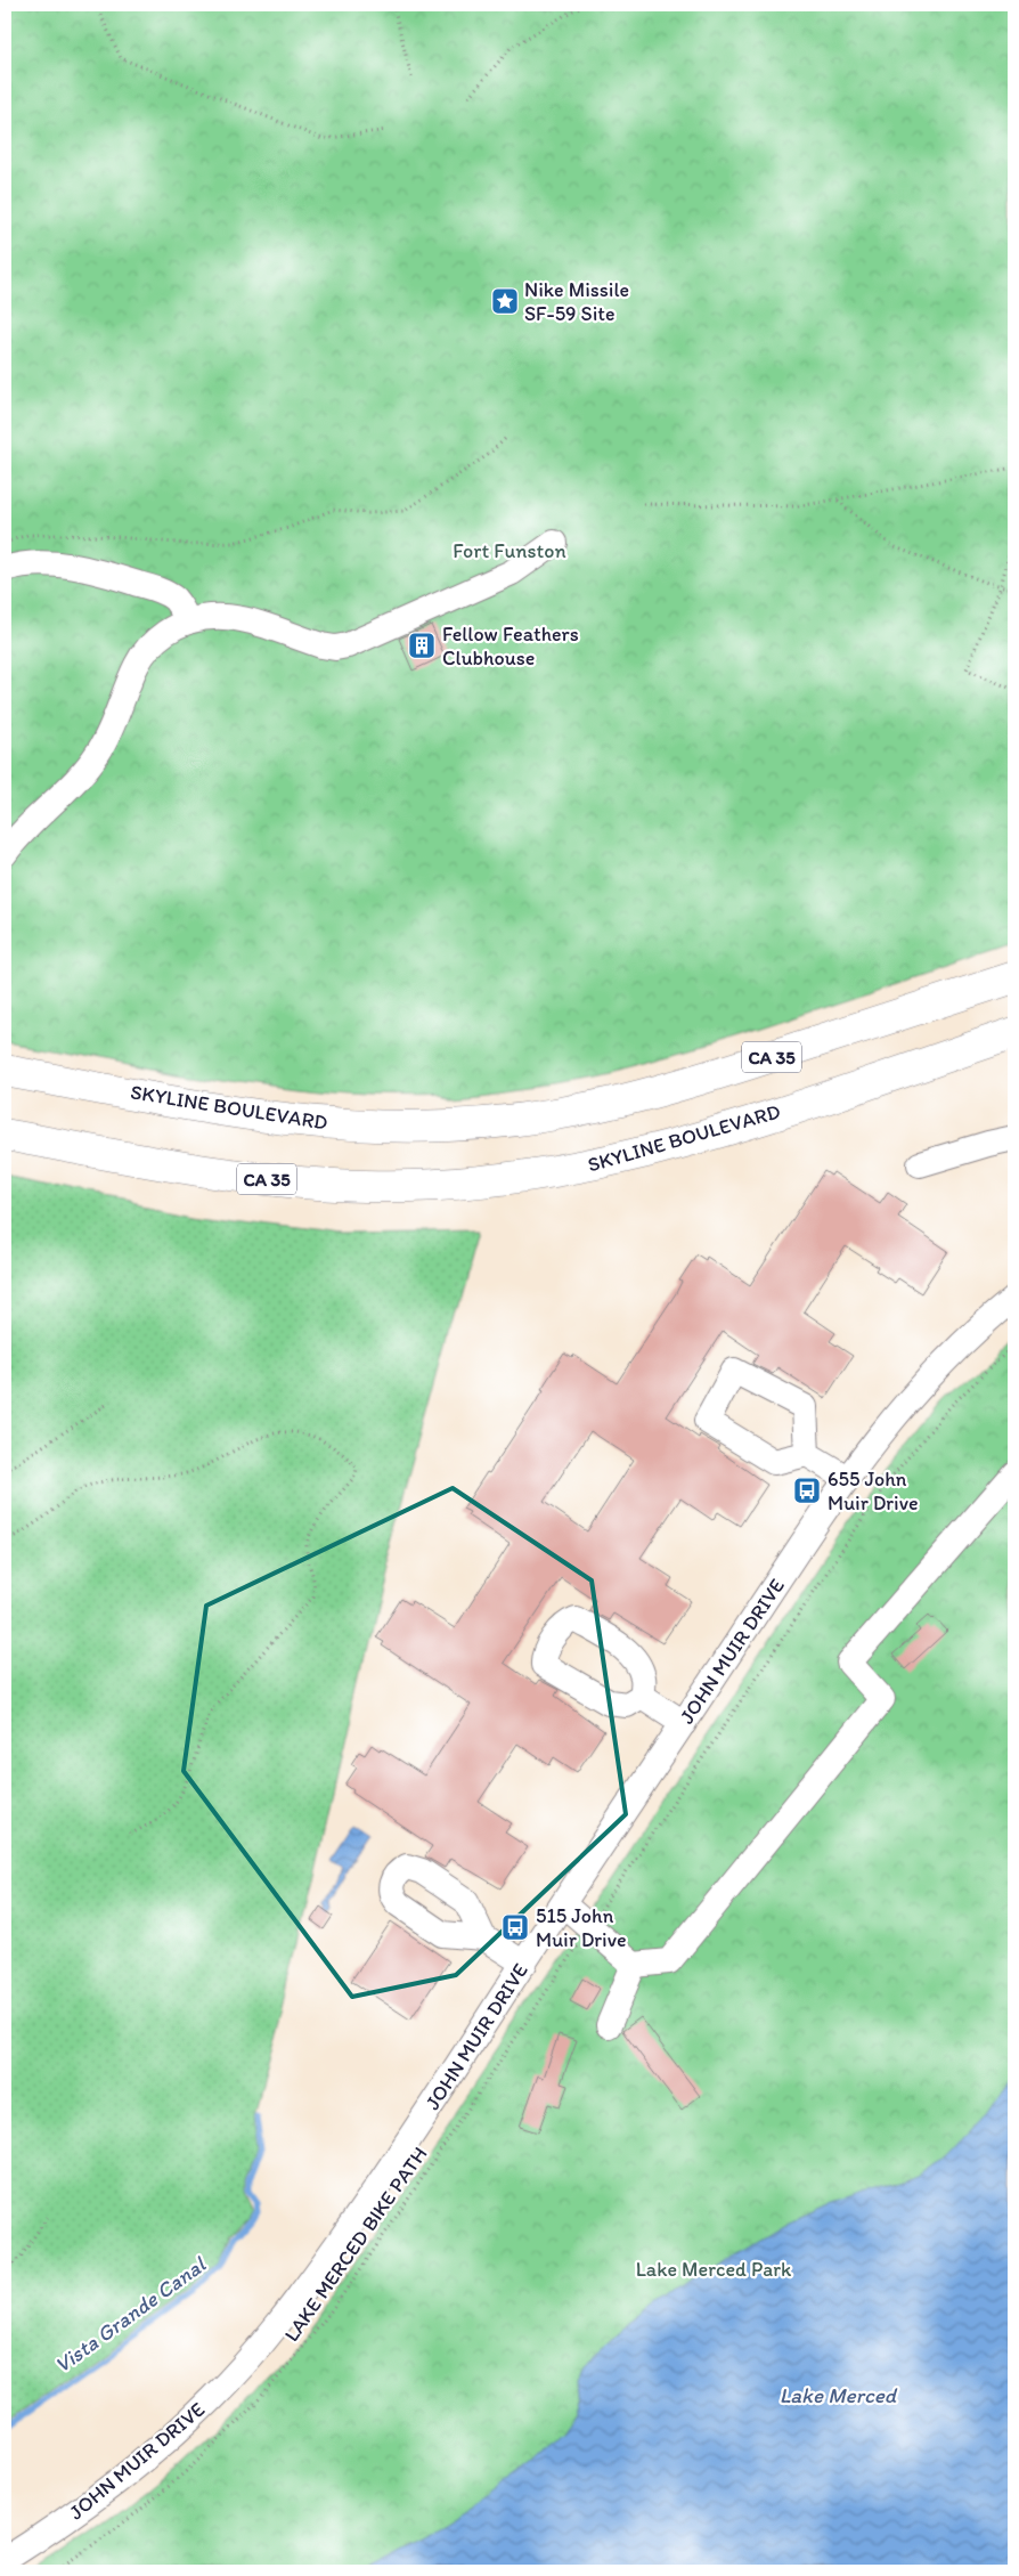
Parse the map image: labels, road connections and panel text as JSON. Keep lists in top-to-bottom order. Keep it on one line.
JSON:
{"streets":{"main road":["CA 35","SKYLINE BOULEVARD"],"street":["JOHN MUIR DRIVE"],"path":["LAKE MERCED BIKE PATH"]},"water":["Vista Grande Canal","Lake Merced"],"parks":["Fort Funston","Lake Merced Park"],"places":{"place":["Nike Missile SF-59 Site"],"building":["Fellow Feathers Clubhouse"],"bus stop":["655 John Muir Drive","515 John Muir Drive"]}}
